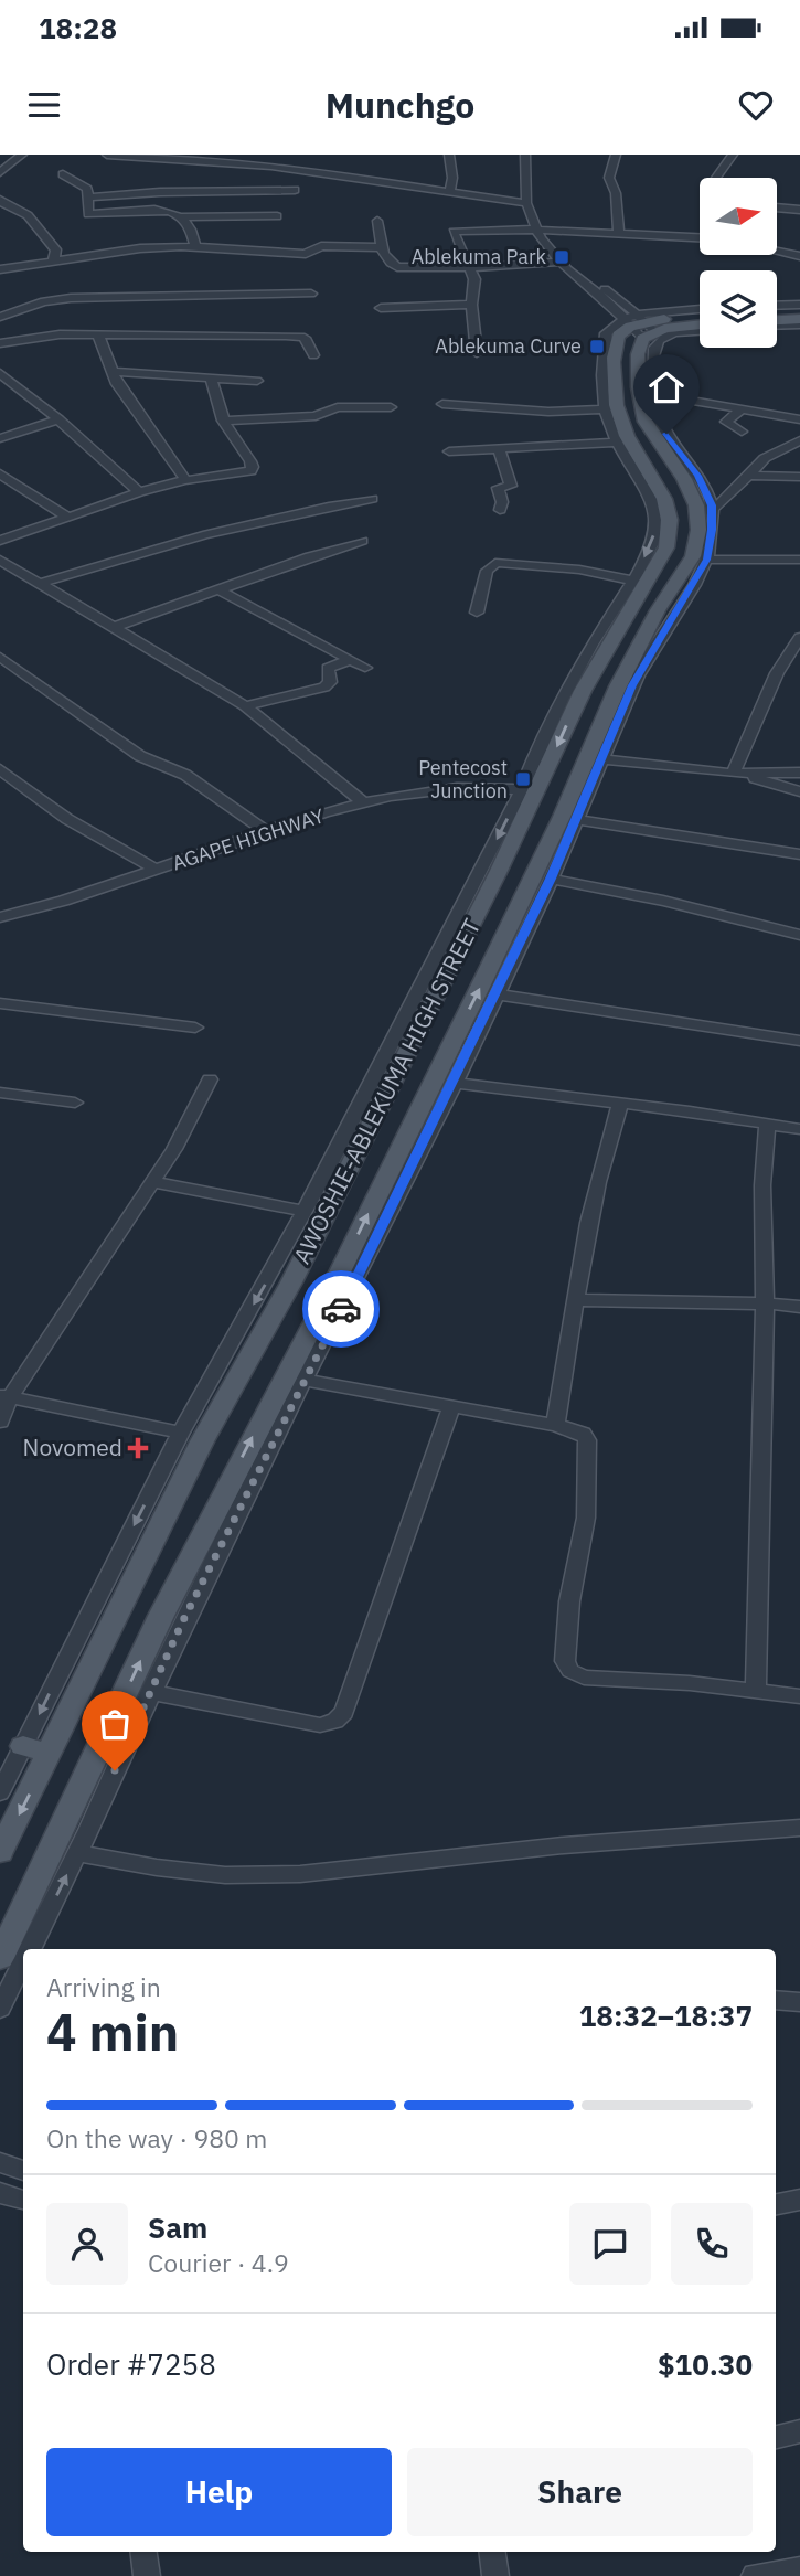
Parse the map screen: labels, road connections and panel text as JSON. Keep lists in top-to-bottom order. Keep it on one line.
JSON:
{"streets":{"main road":["AWOSHIE-ABLEKUMA HIGH STREET"],"street":["AGAPE HIGHWAY"]},"crossings":[["AGAPE HIGHWAY","AWOSHIE-ABLEKUMA HIGH STREET"]],"places":{"transit":["Ablekuma Park","Ablekuma Curve","Pentecost Junction"],"health":["Novomed"]},"north":"right","page":{"status":"18:28","header":"Munchgo","heading":["4 min","Arriving in","18:32–18:37"],"panel":["Sam","Courier · 4.9","Order #7258","$10.30"],"bar":"On the way · 980 m","buttons":["Help","Share"]}}
